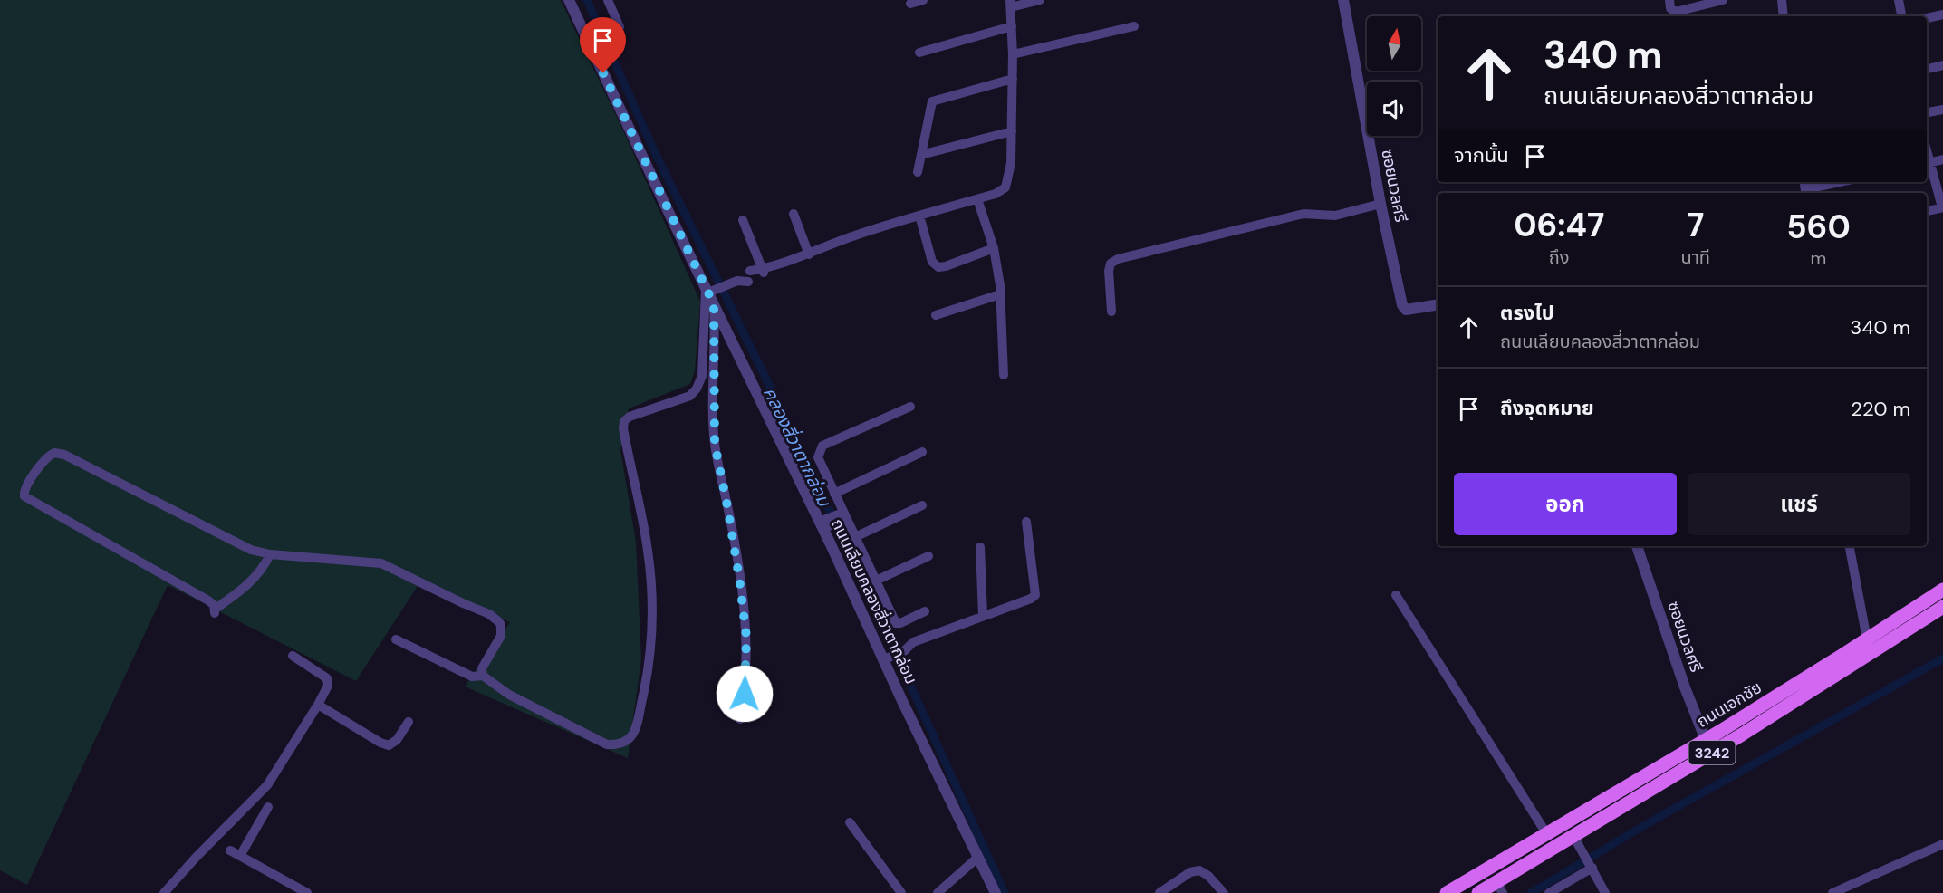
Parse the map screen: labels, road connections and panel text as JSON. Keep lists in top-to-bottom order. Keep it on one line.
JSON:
{"streets":{"main road":["ถนนเอกชัย","3242"],"street":["ซอยนวลศรี","ถนนเลียบคลองสี่วาตากล่อม"]},"crossings":[["ซอยนวลศรี","ถนนเอกชัย"]],"water":["คลองสี่วาตากล่อม"],"north":"top","page":{"turn":["340 m","ถนนเลียบคลองสี่วาตากล่อม"],"then":"จากนั้น","eta":["06:47","ถึง","7","นาที","560","m"],"list":[{"name":"ตรงไป","note":"ถนนเลียบคลองสี่วาตากล่อม","value":"340 m"},{"name":"ถึงจุดหมาย","value":"220 m"}],"buttons":["ออก","แชร์"]}}
